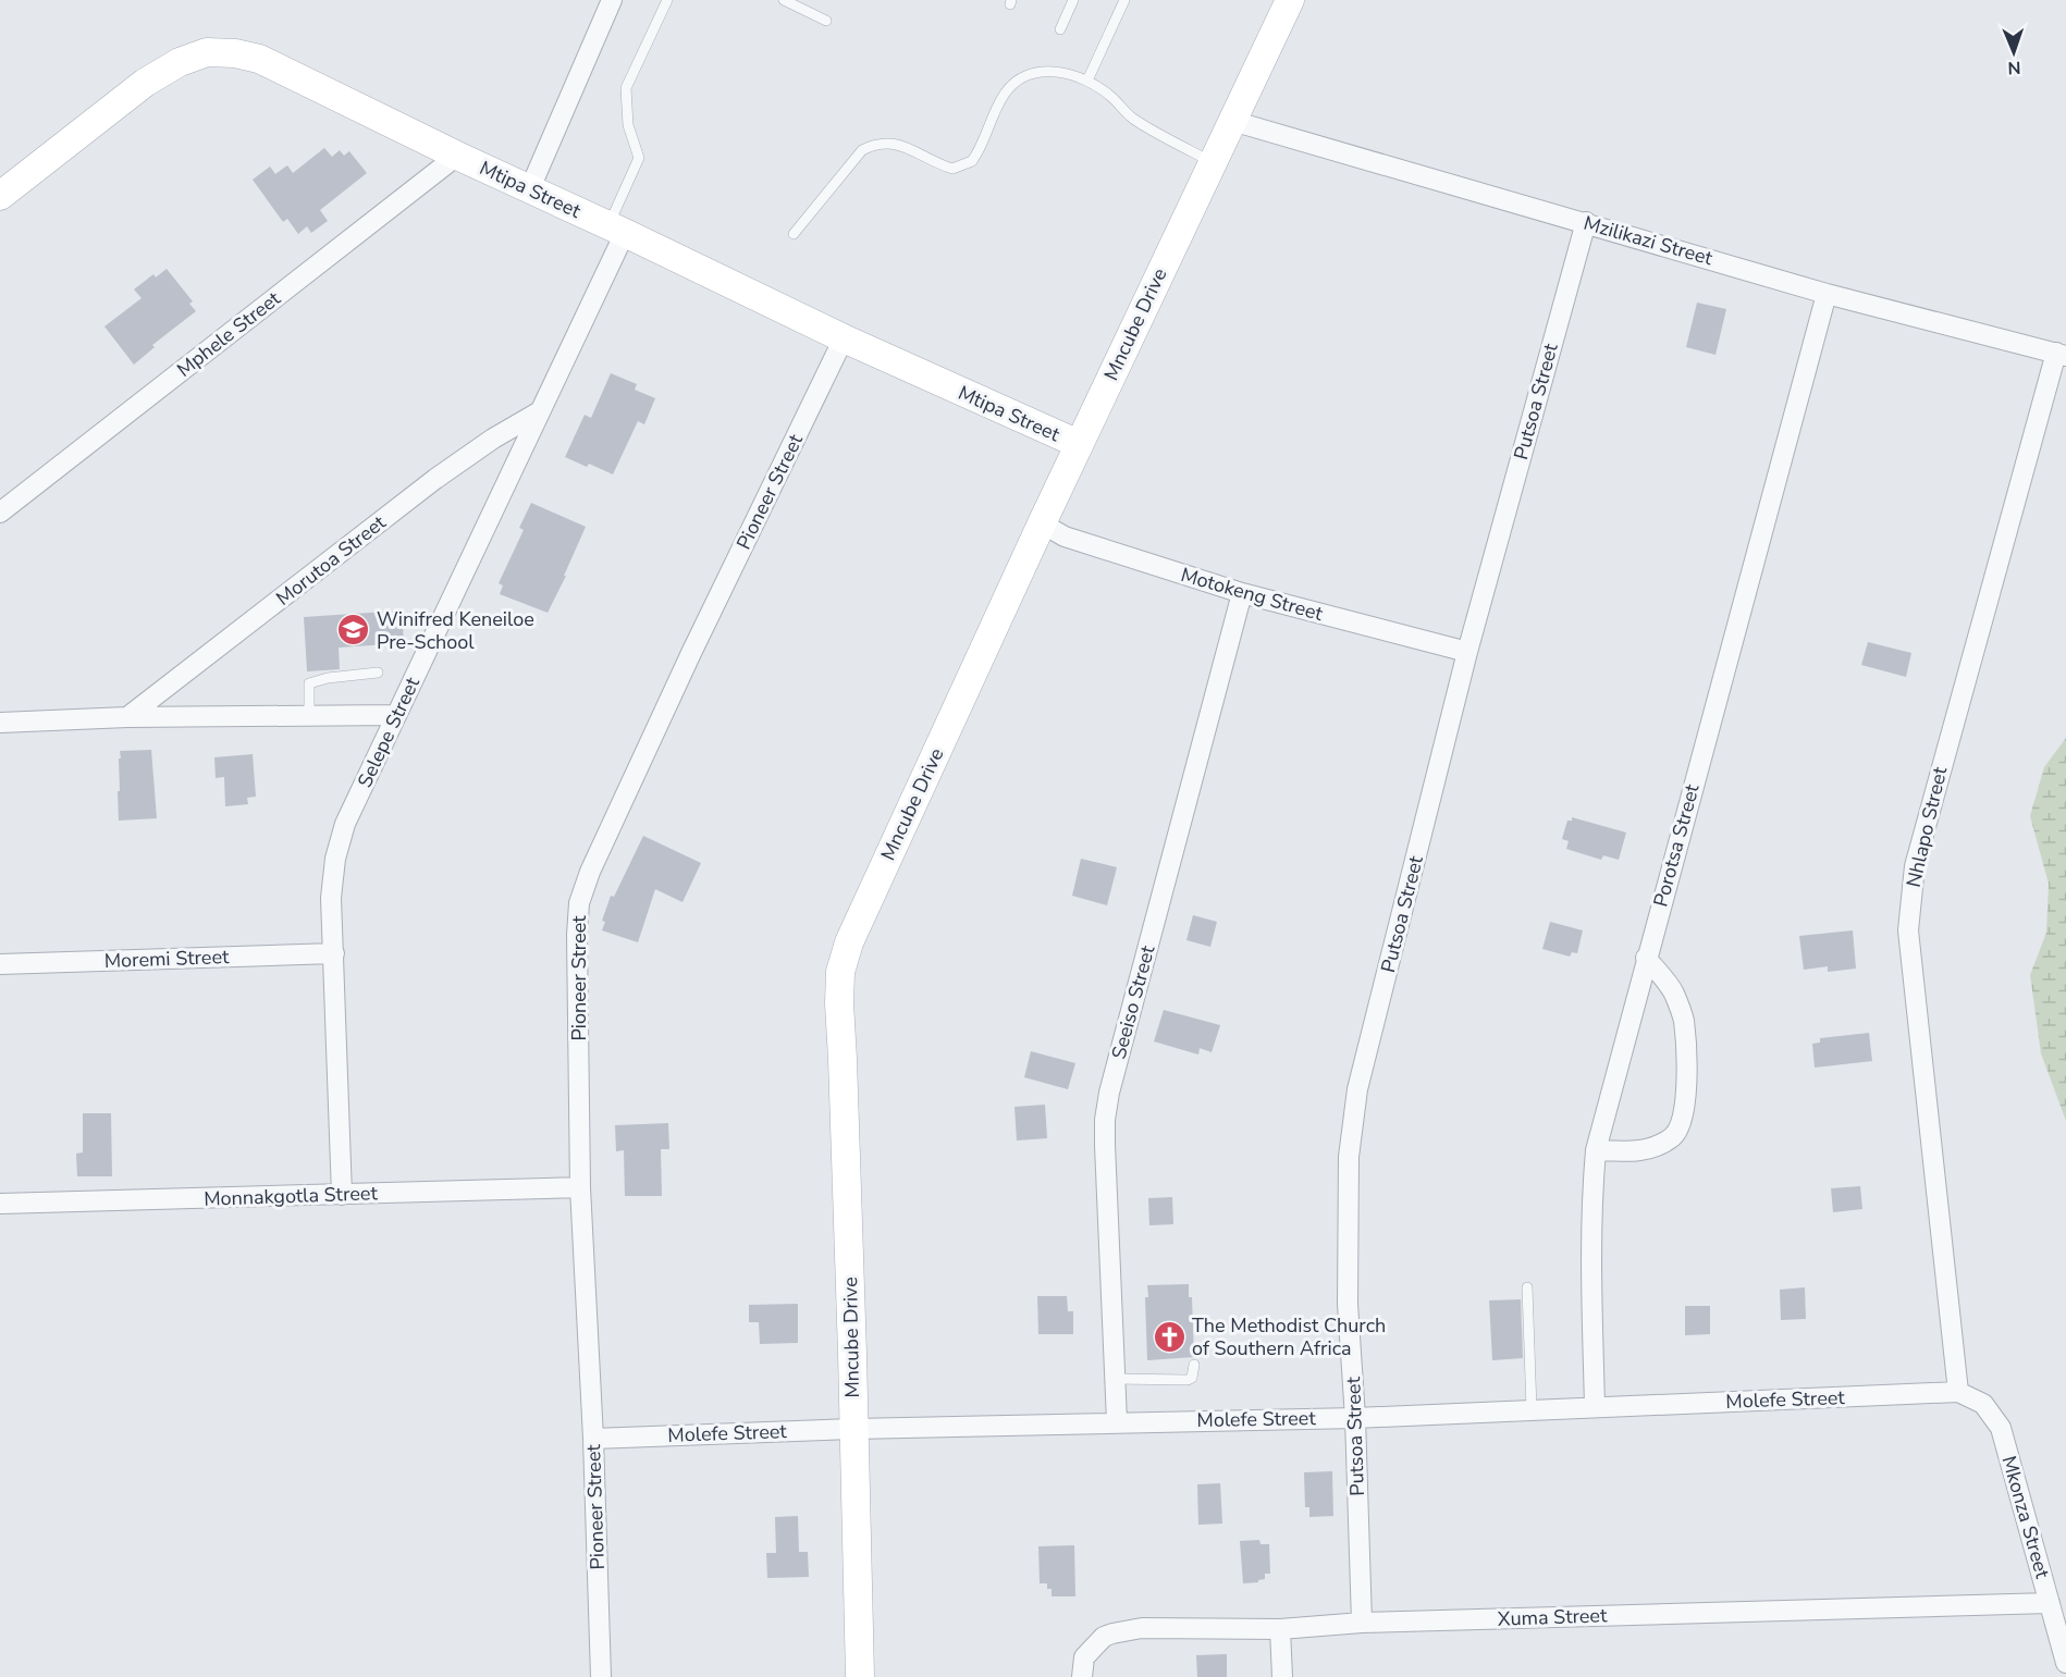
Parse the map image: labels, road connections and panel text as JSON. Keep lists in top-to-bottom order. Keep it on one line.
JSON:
{"streets":{"street":["Mtipa Street","Mzilikazi Street","Mncube Drive","Mphele Street","Putsoa Street","Pioneer Street","Morutoa Street","Motokeng Street","Selepe Street","Nhlapo Street","Porotsa Street","Moremi Street","Seeiso Street","Monnakgotla Street","Molefe Street","Mkonza Street","Xuma Street"]},"crossings":[["Mtipa Street","Mncube Drive"],["Mtipa Street","Mphele Street"],["Mtipa Street","Pioneer Street"],["Mtipa Street","Selepe Street"],["Mzilikazi Street","Mncube Drive"],["Mzilikazi Street","Putsoa Street"],["Mzilikazi Street","Nhlapo Street"],["Mzilikazi Street","Porotsa Street"],["Mncube Drive","Motokeng Street"],["Mncube Drive","Molefe Street"],["Putsoa Street","Motokeng Street"],["Putsoa Street","Molefe Street"],["Putsoa Street","Xuma Street"],["Pioneer Street","Monnakgotla Street"],["Pioneer Street","Molefe Street"],["Morutoa Street","Selepe Street"],["Motokeng Street","Seeiso Street"],["Selepe Street","Moremi Street"],["Selepe Street","Monnakgotla Street"],["Nhlapo Street","Molefe Street"],["Nhlapo Street","Mkonza Street"],["Porotsa Street","Molefe Street"],["Seeiso Street","Molefe Street"],["Molefe Street","Mkonza Street"],["Mkonza Street","Xuma Street"]],"places":{"school or university":["Winifred Keneiloe Pre-School"],"church":["The Methodist Church of Southern Africa"]},"north":"bottom"}
